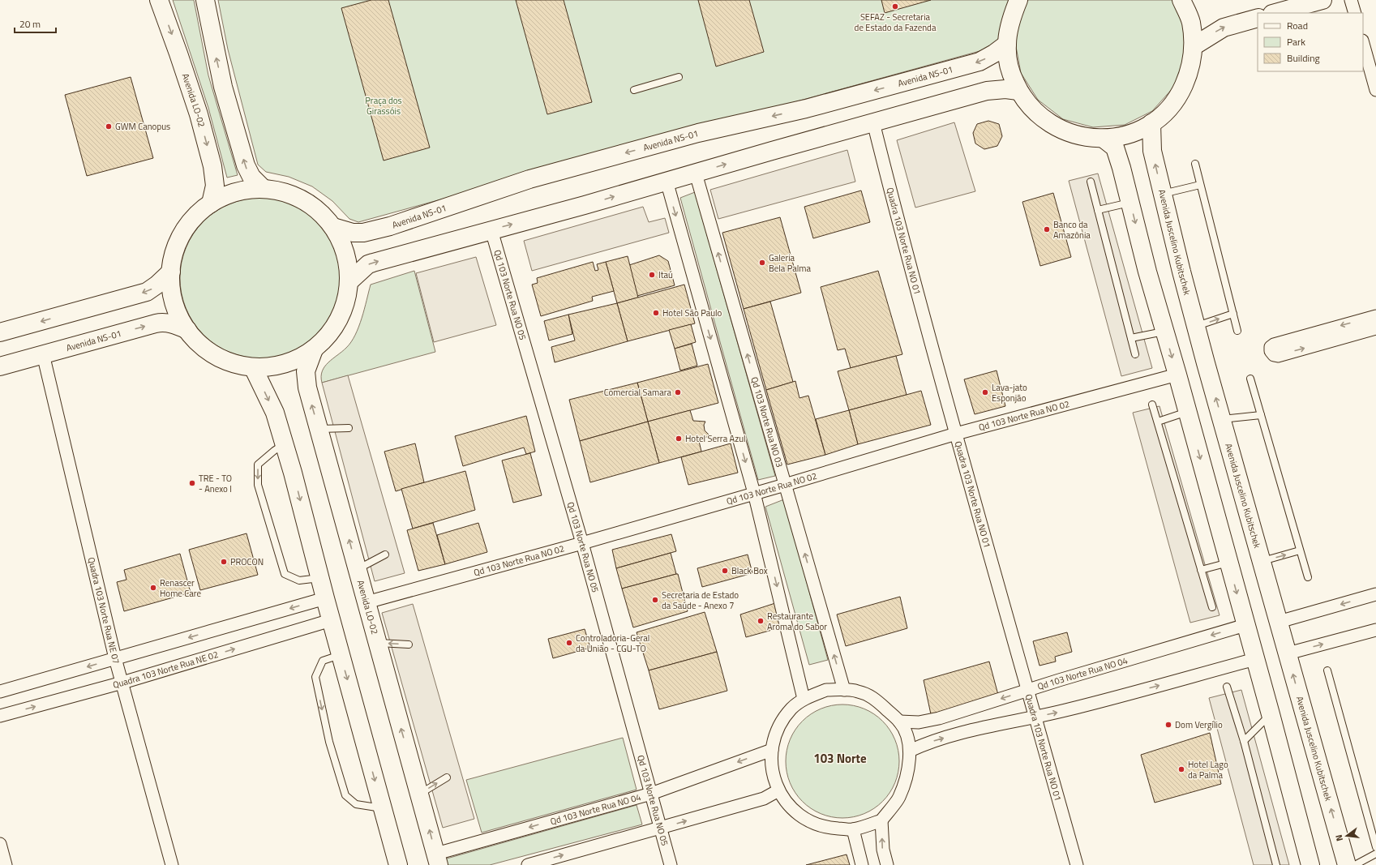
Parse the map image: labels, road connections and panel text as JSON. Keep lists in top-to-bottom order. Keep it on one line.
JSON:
{"streets":{"main road":["Avenida NS-01","Avenida LO-02","Avenida Juscelino Kubitschek"],"street":["Quadra 103 Norte Rua NO 01","Qd 103 Norte Rua NO 05","Qd 103 Norte Rua NO 02","Qd 103 Norte Rua NO 03","Quadra 103 Norte Rua NE 07","Quadra 103 Norte Rua NE 02","Qd 103 Norte Rua NO 04"]},"crossings":[["Avenida NS-01","Avenida LO-02"],["Avenida NS-01","Quadra 103 Norte Rua NE 07"],["Avenida LO-02","Qd 103 Norte Rua NO 02"],["Avenida LO-02","Qd 103 Norte Rua NO 04"],["Quadra 103 Norte Rua NO 01","Qd 103 Norte Rua NO 02"],["Quadra 103 Norte Rua NO 01","Qd 103 Norte Rua NO 04"],["Qd 103 Norte Rua NO 05","Qd 103 Norte Rua NO 02"],["Qd 103 Norte Rua NO 05","Qd 103 Norte Rua NO 04"],["Qd 103 Norte Rua NO 02","Qd 103 Norte Rua NO 03"],["Quadra 103 Norte Rua NE 07","Quadra 103 Norte Rua NE 02"]],"districts":["103 Norte"],"parks":["Praça dos Girassóis"],"places":["SEFAZ - Secretaria de Estado da Fazenda","GWM Canopus","Banco da Amazônia","Galeria Bela Palma","Itaú","Hotel São Paulo","Comercial Samara","Lava-jato Esponjão","Hotel Serra Azul","TRE - TO - Anexo I","PROCON","Black Box","Renascer Home Care","Secretaria de Estado da Saúde - Anexo 7","Restaurante Aroma do Sabor","Controladoria-Geral da União - CGU-TO","Dom Vergílio","Hotel Lago da Palma"],"legend":["Road","Park","Building"],"scale_bar":"20 m","north":"left"}
